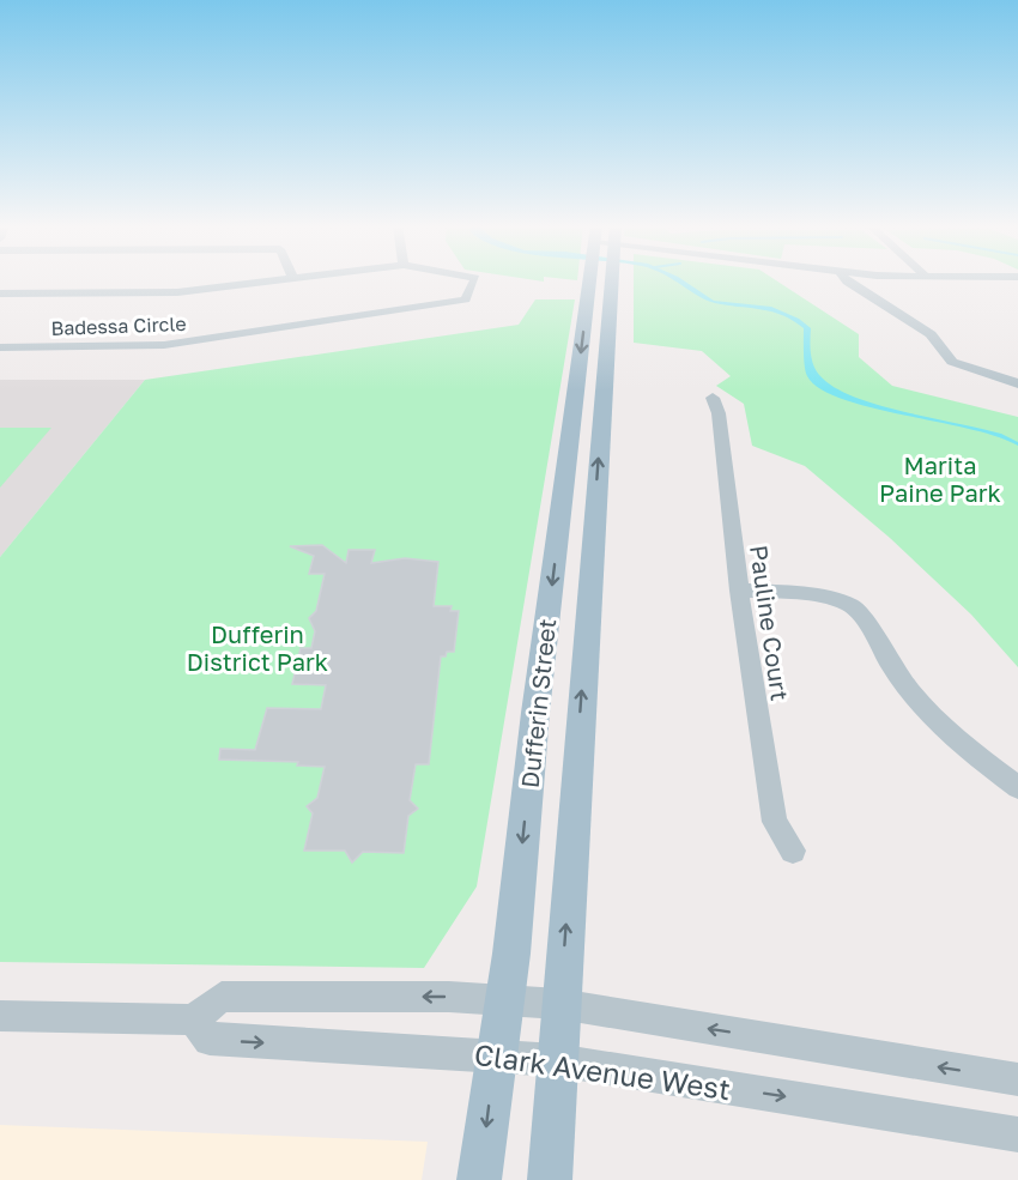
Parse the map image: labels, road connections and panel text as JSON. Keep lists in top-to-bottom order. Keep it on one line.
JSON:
{"streets":{"main road":["Dufferin Street"],"street":["Badessa Circle","Pauline Court","Clark Avenue West"]},"crossings":[["Dufferin Street","Clark Avenue West"]],"parks":["Marita Paine Park","Dufferin District Park"]}
